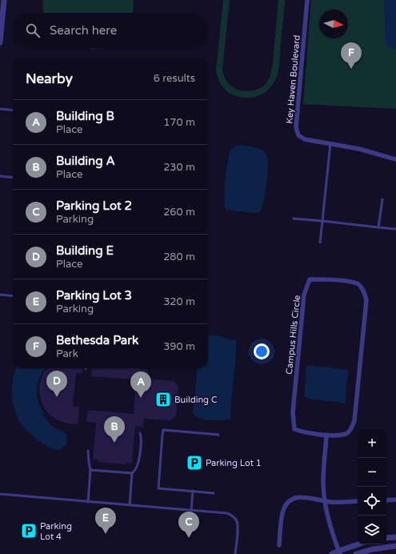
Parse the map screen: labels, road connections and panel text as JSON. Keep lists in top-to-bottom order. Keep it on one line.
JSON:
{"streets":{"street":["Key Haven Boulevard","Campus Hills Circle"]},"places":{"building":["Building C"],"parking":["Parking Lot 1","Parking Lot 4"]},"north":"right","page":{"search":"Search here","pins":["F","D","A","B","E","C"],"heading":["Nearby","6 results"],"list":[{"mark":"A","name":"Building B","note":"Place","value":"170 m"},{"mark":"B","name":"Building A","note":"Place","value":"230 m"},{"mark":"C","name":"Parking Lot 2","note":"Parking","value":"260 m"},{"mark":"D","name":"Building E","note":"Place","value":"280 m"},{"mark":"E","name":"Parking Lot 3","note":"Parking","value":"320 m"},{"mark":"F","name":"Bethesda Park","note":"Park","value":"390 m"}],"map_buttons":["+","−"]}}
